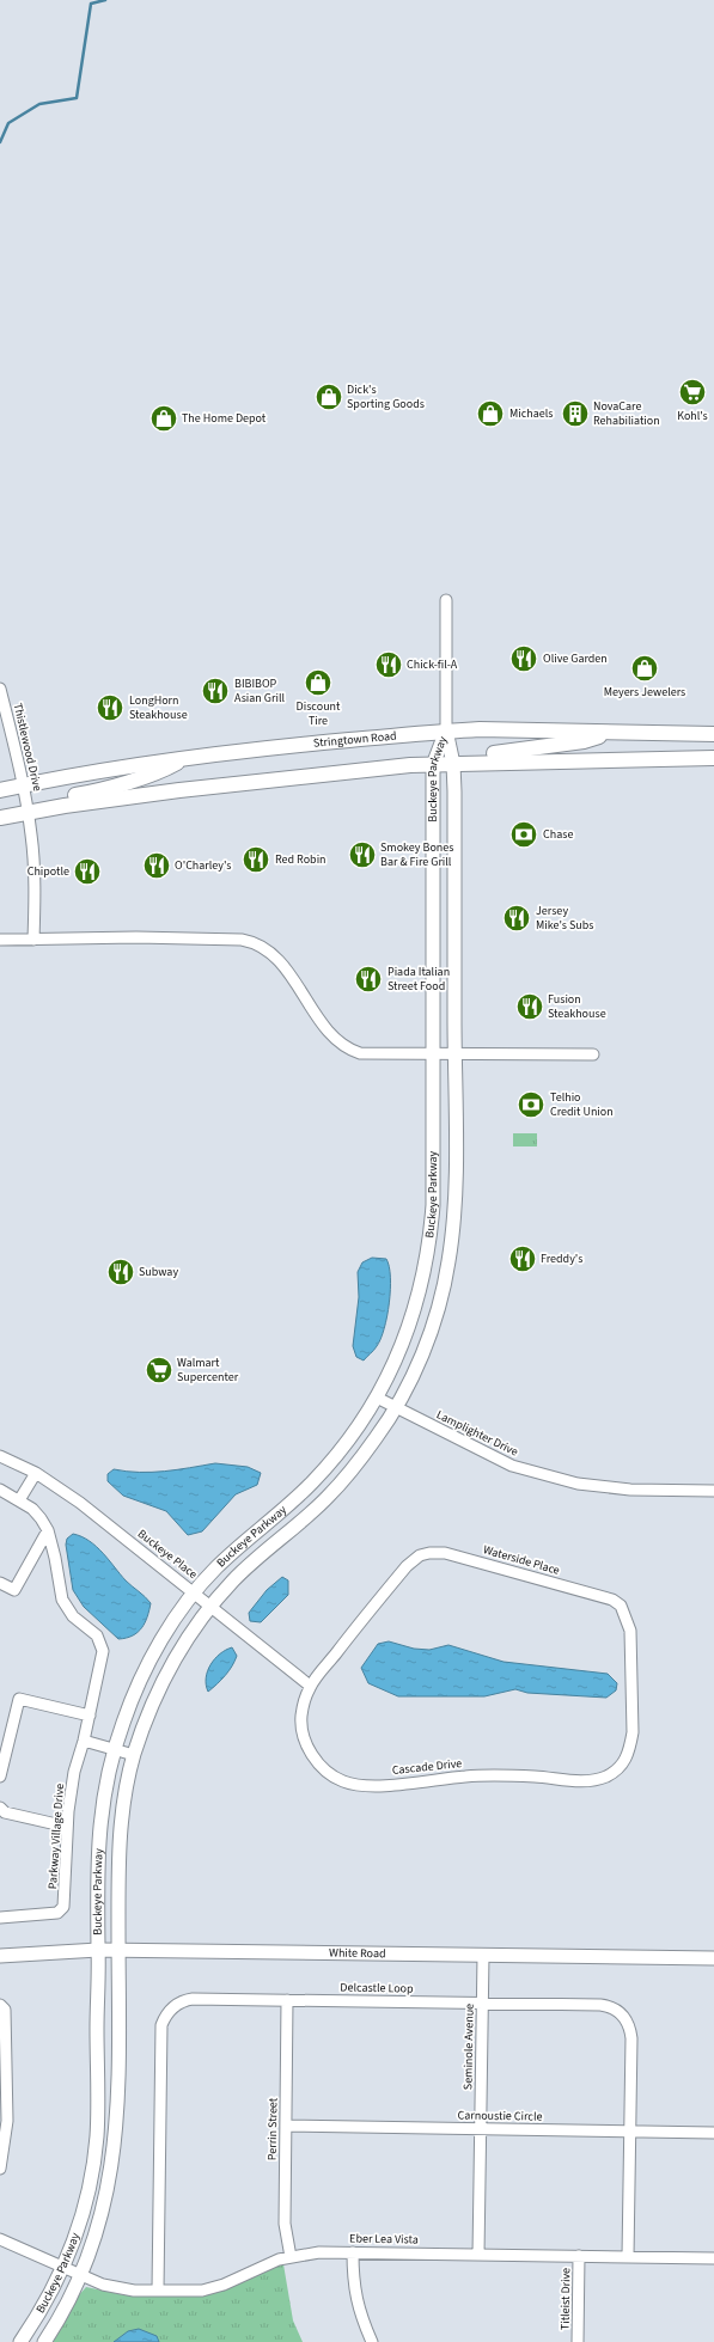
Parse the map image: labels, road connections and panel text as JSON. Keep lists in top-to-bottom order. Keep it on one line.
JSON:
{"streets":{"main road":["Stringtown Road"],"street":["Thistlewood Drive","Buckeye Parkway","Lamplighter Drive","Buckeye Place","Waterside Place","Cascade Drive","Parkway Village Drive","White Road","Delcastle Loop","Seminole Avenue","Carnoustie Circle","Perrin Street","Eber Lea Vista","Titleist Drive"]},"crossings":[["Stringtown Road","Thistlewood Drive"],["Stringtown Road","Buckeye Parkway"],["Buckeye Parkway","Lamplighter Drive"],["Buckeye Parkway","Buckeye Place"],["Buckeye Parkway","White Road"],["Buckeye Parkway","Eber Lea Vista"],["Buckeye Place","Waterside Place"],["Buckeye Place","Cascade Drive"],["Waterside Place","Cascade Drive"],["White Road","Seminole Avenue"],["Delcastle Loop","Seminole Avenue"],["Delcastle Loop","Carnoustie Circle"],["Delcastle Loop","Perrin Street"],["Delcastle Loop","Eber Lea Vista"],["Seminole Avenue","Carnoustie Circle"],["Seminole Avenue","Eber Lea Vista"],["Carnoustie Circle","Perrin Street"],["Perrin Street","Eber Lea Vista"],["Eber Lea Vista","Titleist Drive"]],"places":{"supermarket":["Kohl's","Walmart Supercenter"],"shop":["Dick's Sporting Goods","Michaels","The Home Depot","Meyers Jewelers","Discount Tire"],"building":["NovaCare Rehabiliation"],"restaurant":["Olive Garden","Chick-fil-A","BIBIBOP Asian Grill","LongHorn Steakhouse","Smokey Bones Bar & Fire Grill","Red Robin","O'Charley's","Chipotle","Jersey Mike's Subs","Piada Italian Street Food","Fusion Steakhouse","Freddy's","Subway"],"bank":["Chase","Telhio Credit Union"]}}
